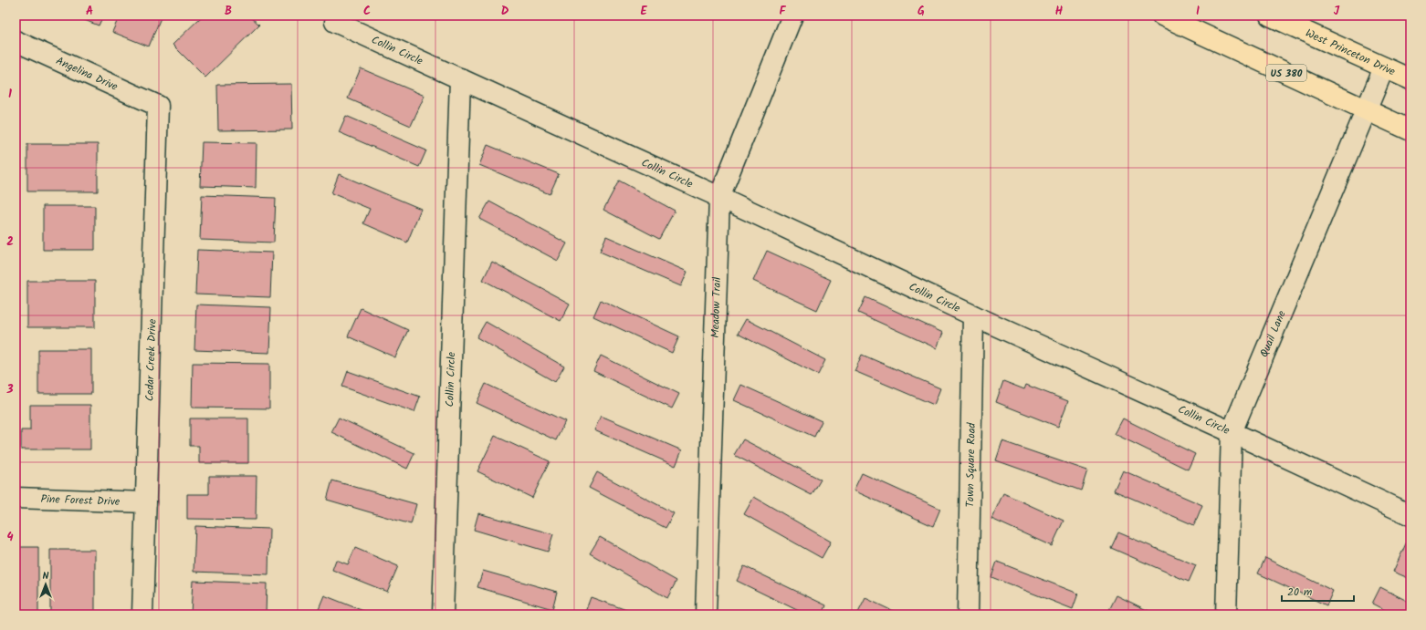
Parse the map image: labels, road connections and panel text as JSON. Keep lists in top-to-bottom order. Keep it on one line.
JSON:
{"streets":{"highway":["West Princeton Drive","US 380"],"street":["Collin Circle","Angelina Drive","Meadow Trail","Quail Lane","Cedar Creek Drive","Town Square Road","Pine Forest Drive"]},"crossings":[["Collin Circle","Meadow Trail"],["Collin Circle","Quail Lane"],["Collin Circle","Town Square Road"],["West Princeton Drive","Quail Lane"],["US 380","Quail Lane"],["Angelina Drive","Cedar Creek Drive"],["Cedar Creek Drive","Pine Forest Drive"]],"scale_bar":"20 m","north":"top","grid":{"columns":["A","B","C","D","E","F","G","H","I","J"],"rows":["1","2","3","4"]}}
